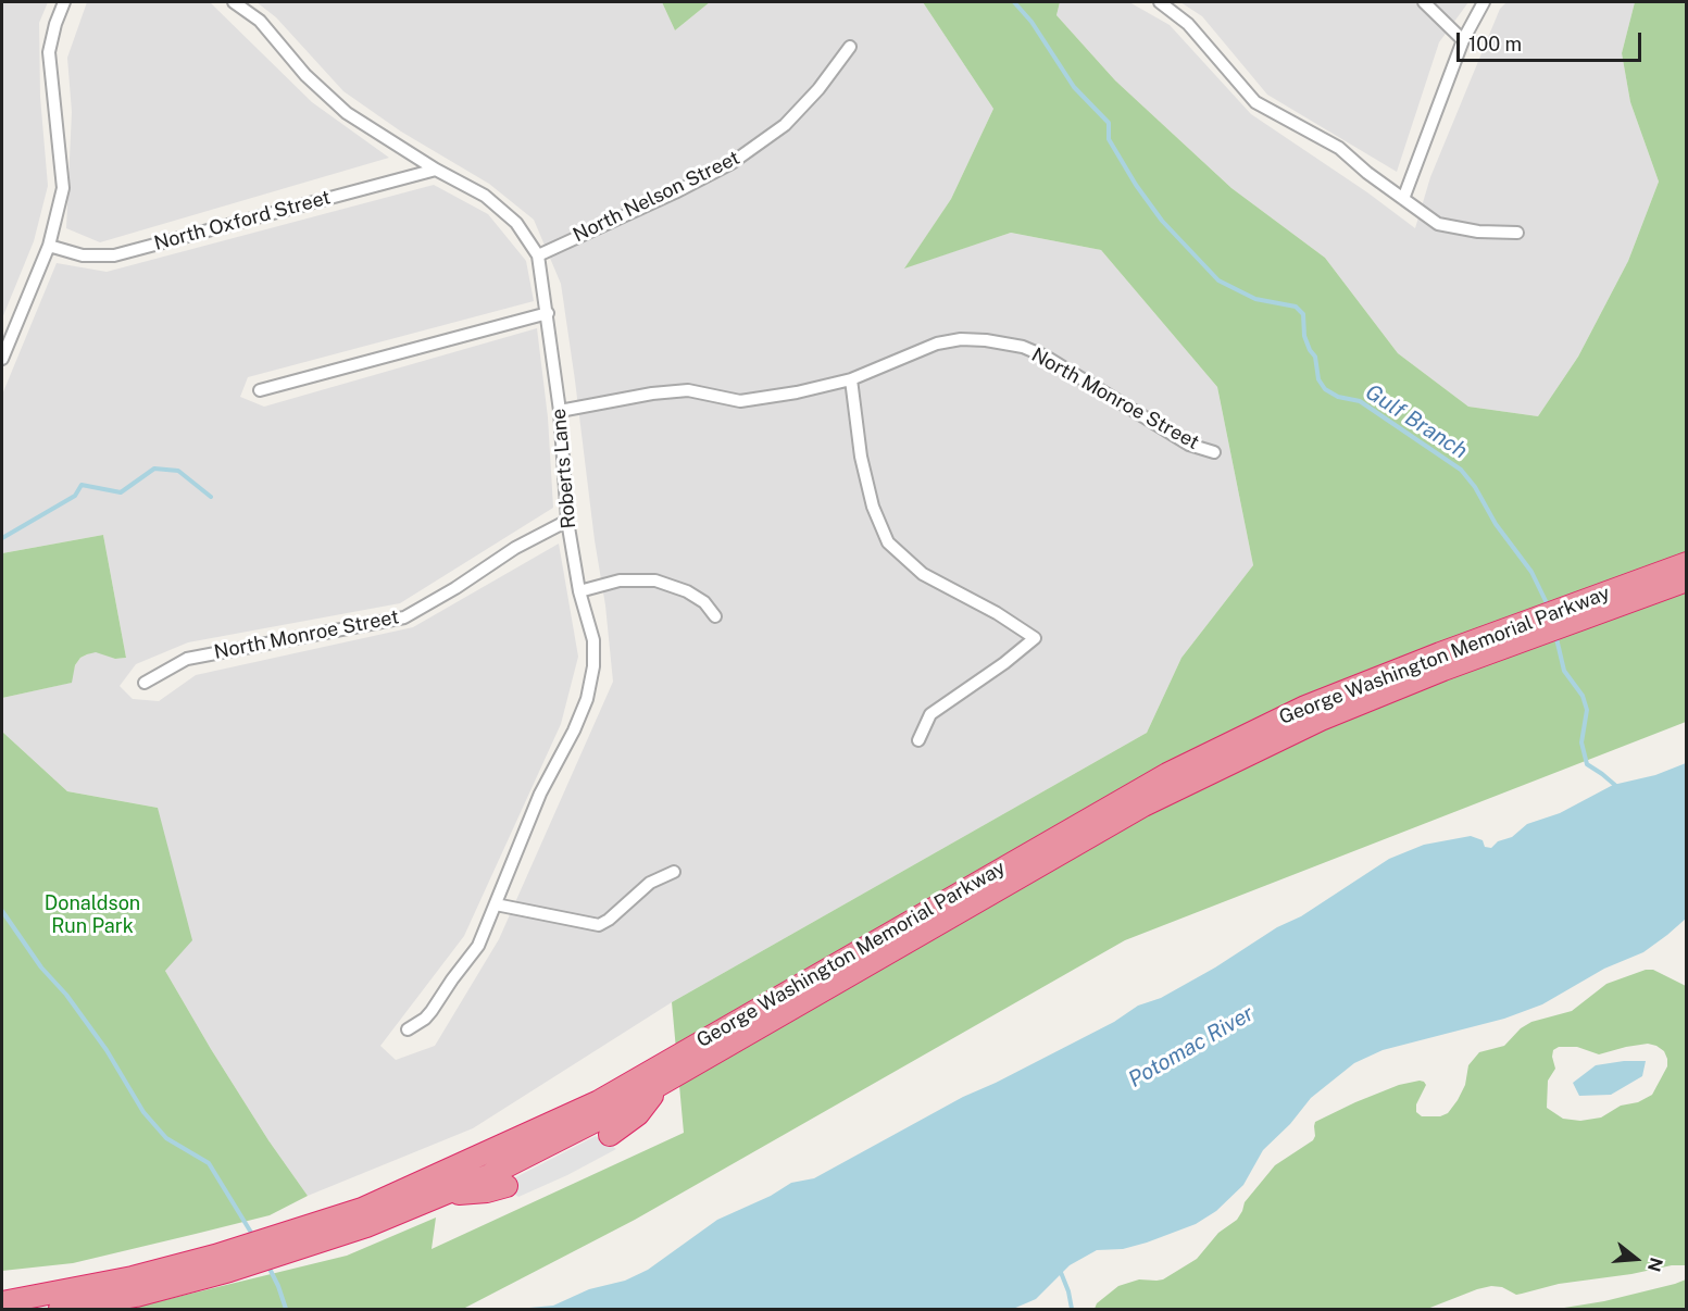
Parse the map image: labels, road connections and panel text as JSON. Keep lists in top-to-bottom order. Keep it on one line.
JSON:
{"streets":{"highway":["George Washington Memorial Parkway"],"street":["North Nelson Street","North Oxford Street","North Monroe Street","Roberts Lane"]},"crossings":[["North Nelson Street","Roberts Lane"],["North Oxford Street","Roberts Lane"],["North Monroe Street","Roberts Lane"]],"water":["Gulf Branch","Potomac River"],"parks":["Donaldson Run Park"],"scale_bar":"100 m","north":"right"}
